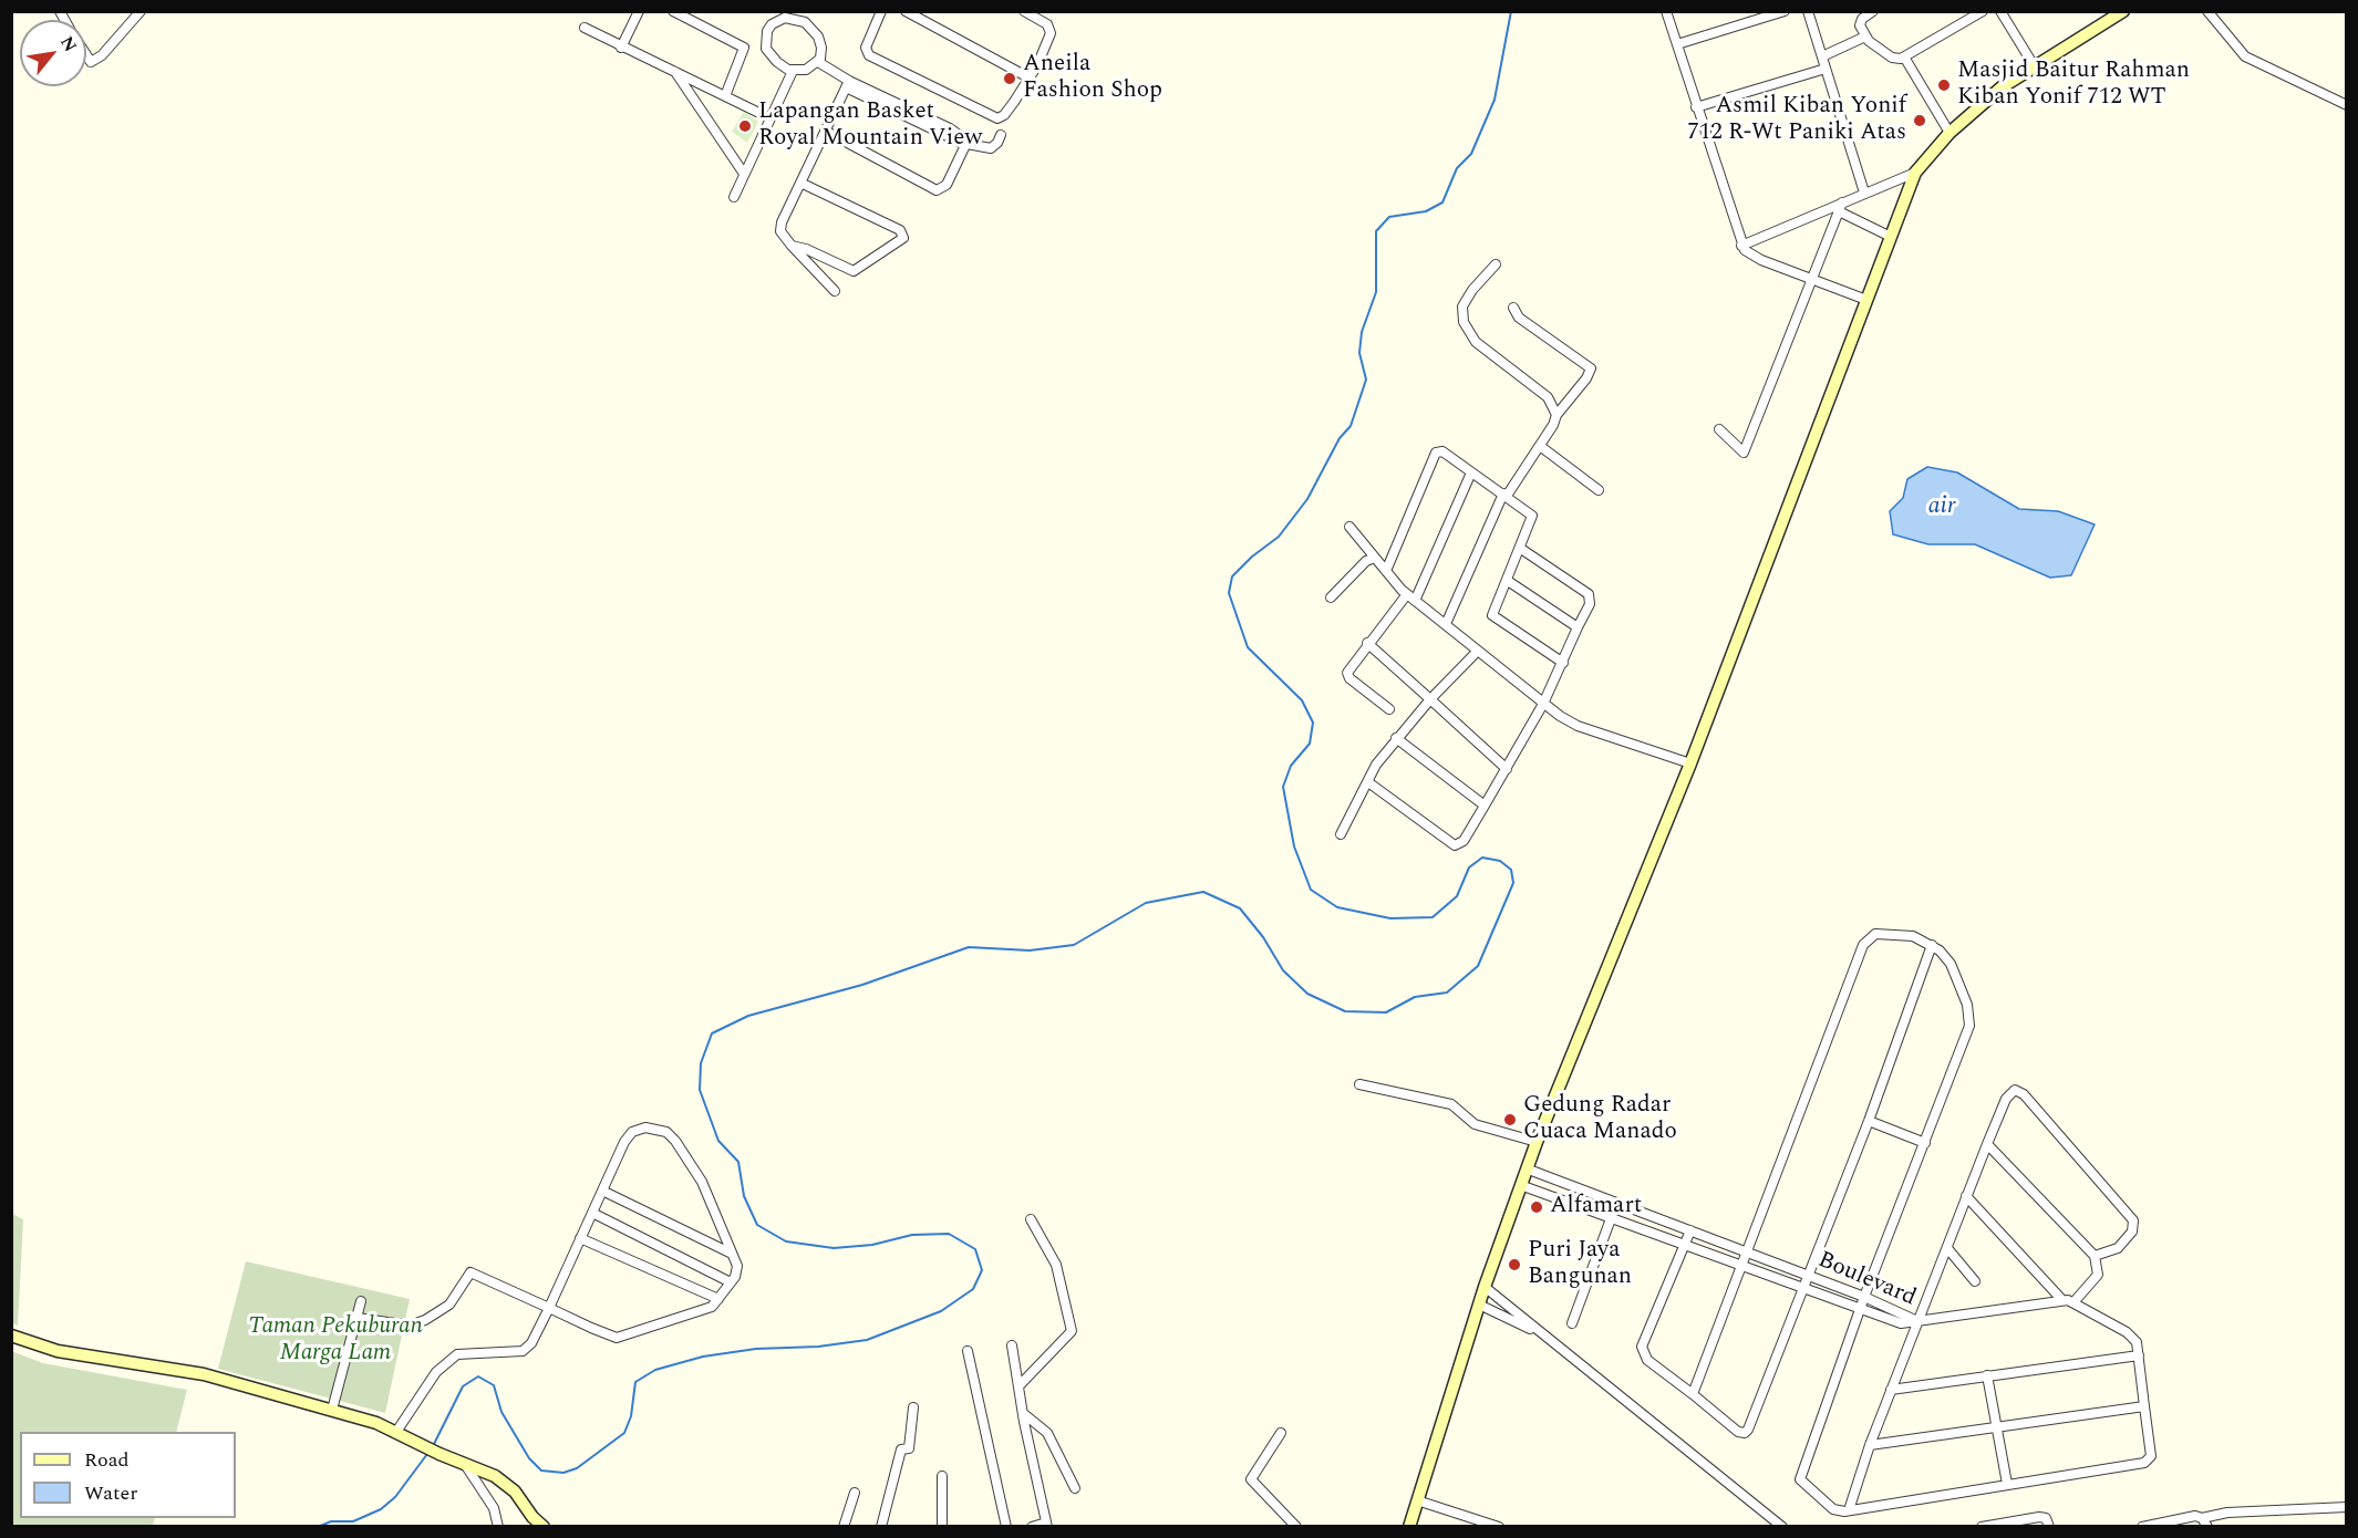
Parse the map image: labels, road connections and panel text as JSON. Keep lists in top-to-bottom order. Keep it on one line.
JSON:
{"streets":{"street":["Boulevard"]},"water":["air"],"parks":["Taman Pekuburan Marga Lam"],"places":["Aneila Fashion Shop","Masjid Baitur Rahman Kiban Yonif 712 WT","Asmil Kiban Yonif 712 R-Wt Paniki Atas","Lapangan Basket Royal Mountain View","Gedung Radar Cuaca Manado","Alfamart","Puri Jaya Bangunan"],"legend":["Road","Water"],"north":"top right"}
